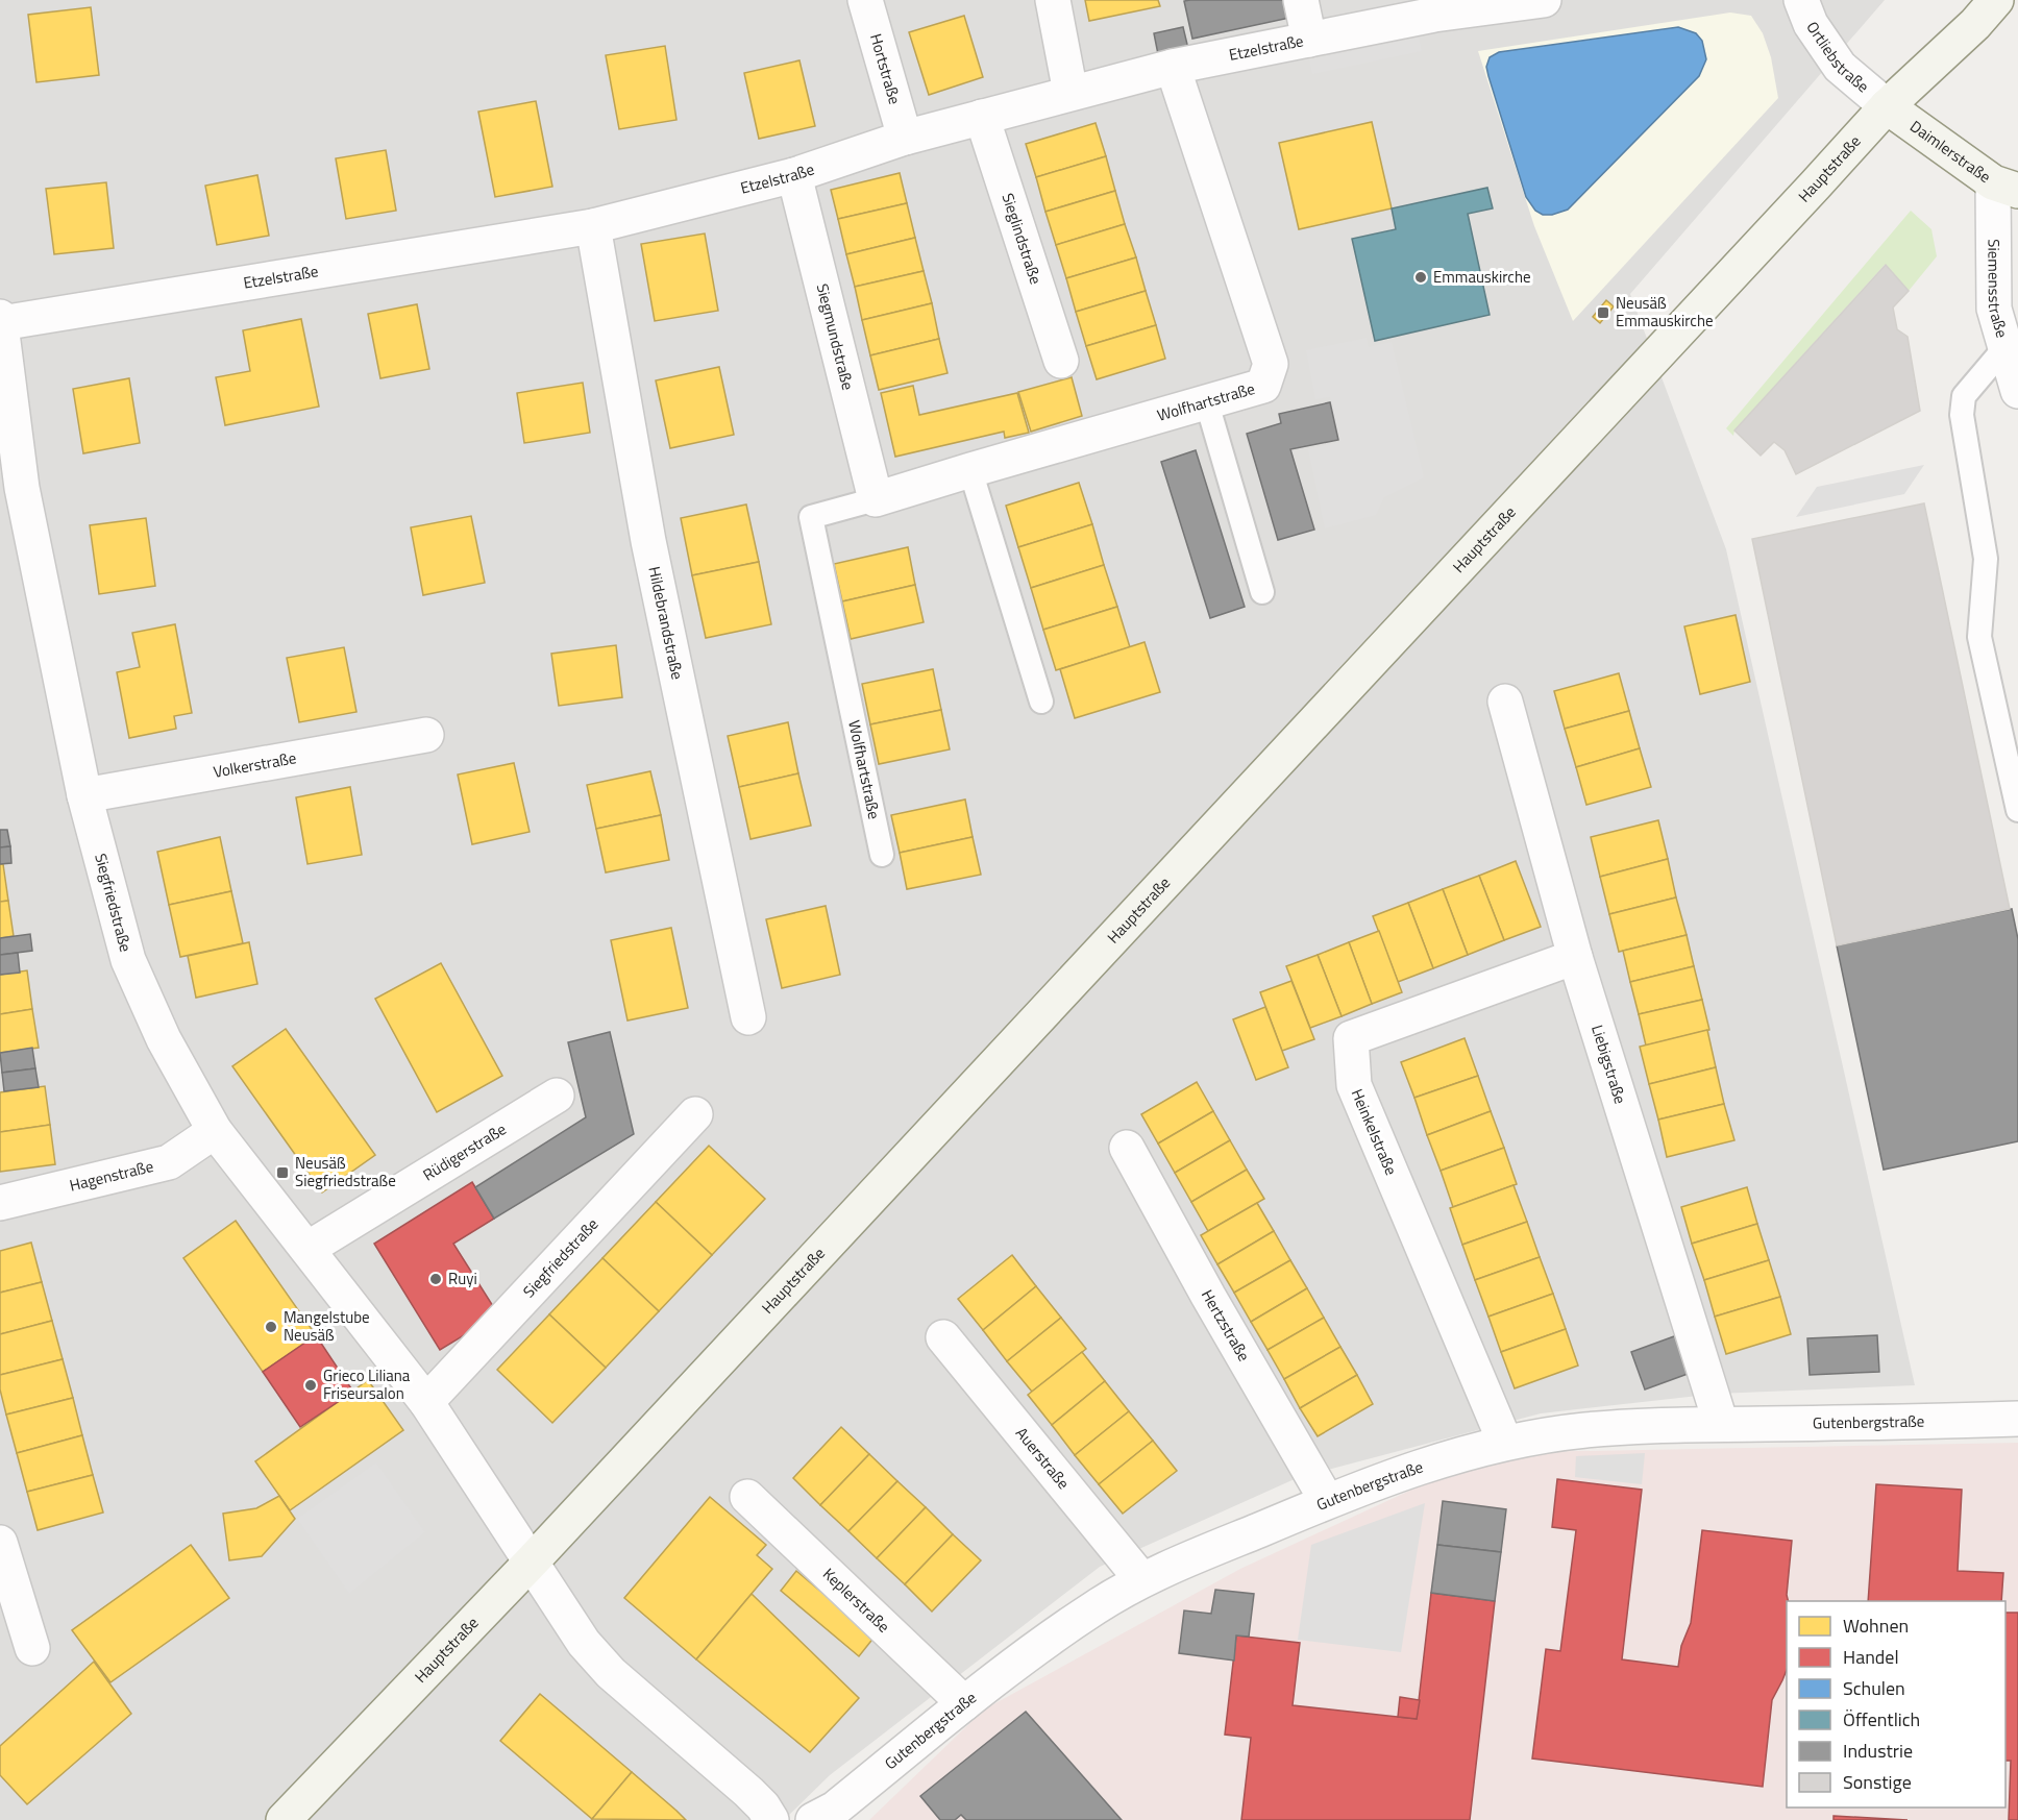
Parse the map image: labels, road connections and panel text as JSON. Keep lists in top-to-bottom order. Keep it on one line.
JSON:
{"streets":{"street":["Etzelstraße","Ortliebstraße","Hortstraße","Daimlerstraße","Hauptstraße","Sieglindstraße","Siemensstraße","Siegmundstraße","Wolfhartstraße","Hildebrandstraße","Volkerstraße","Siegfriedstraße","Liebigstraße","Heinkelstraße","Rüdigerstraße","Hagenstraße","Hertzstraße","Gutenbergstraße","Auerstraße","Keplerstraße"]},"crossings":[["Etzelstraße","Hortstraße"],["Etzelstraße","Sieglindstraße"],["Etzelstraße","Siegmundstraße"],["Etzelstraße","Wolfhartstraße"],["Etzelstraße","Hildebrandstraße"],["Etzelstraße","Siegfriedstraße"],["Ortliebstraße","Daimlerstraße"],["Ortliebstraße","Hauptstraße"],["Daimlerstraße","Hauptstraße"],["Daimlerstraße","Siemensstraße"],["Hauptstraße","Siegfriedstraße"],["Siegmundstraße","Wolfhartstraße"],["Volkerstraße","Siegfriedstraße"],["Siegfriedstraße","Rüdigerstraße"],["Siegfriedstraße","Hagenstraße"],["Liebigstraße","Heinkelstraße"],["Liebigstraße","Gutenbergstraße"],["Heinkelstraße","Gutenbergstraße"],["Hertzstraße","Gutenbergstraße"],["Gutenbergstraße","Auerstraße"],["Gutenbergstraße","Keplerstraße"]],"places":{"other":["Emmauskirche","Ruyi","Mangelstube Neusäß","Grieco Liliana Friseursalon"],"transit":["Neusäß Emmauskirche","Neusäß Siegfriedstraße"]},"legend":["Wohnen","Handel","Schulen","Öffentlich","Industrie","Sonstige"]}
